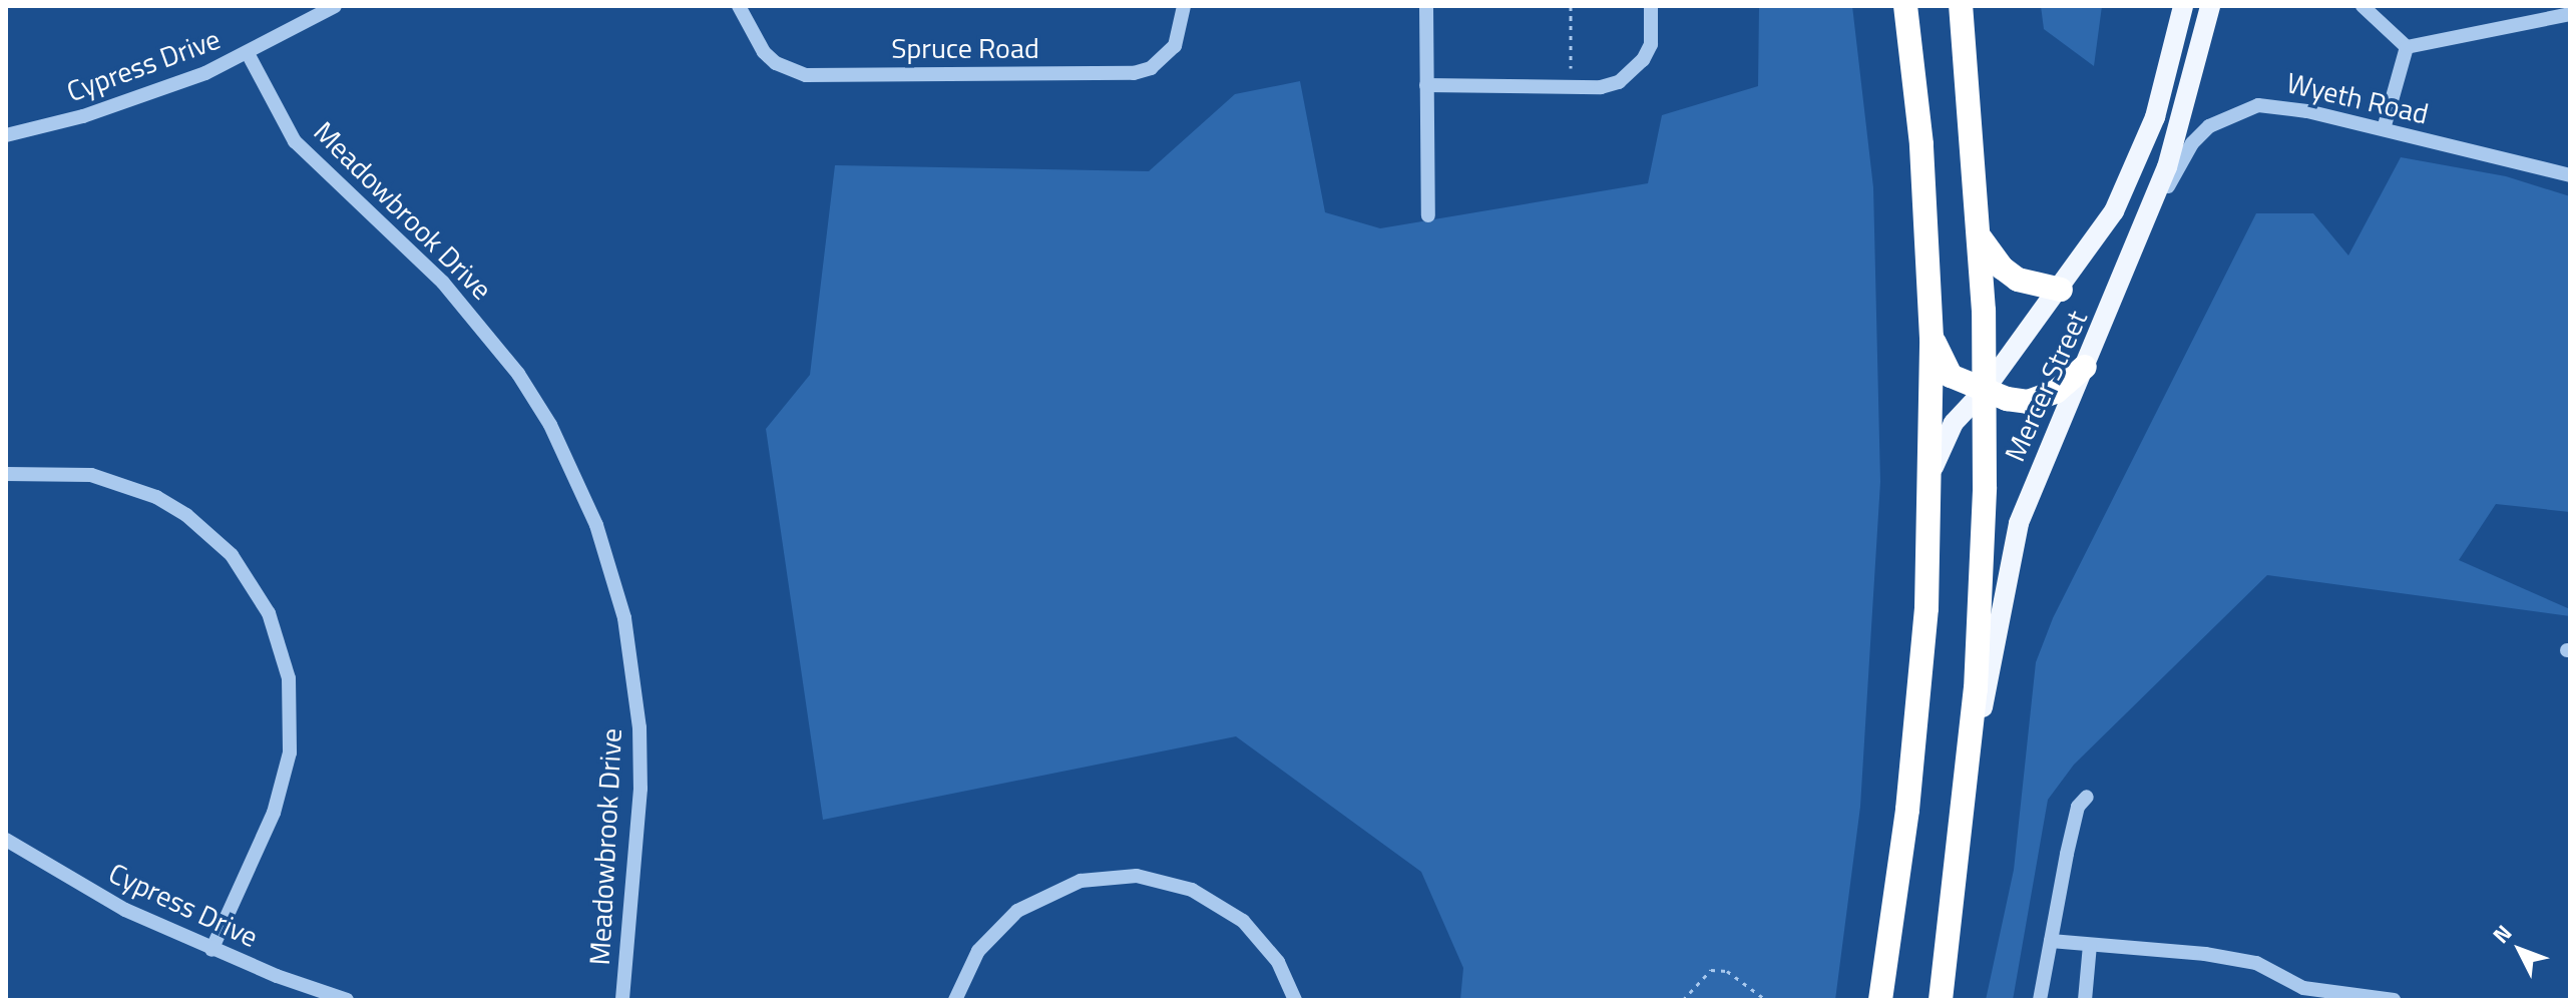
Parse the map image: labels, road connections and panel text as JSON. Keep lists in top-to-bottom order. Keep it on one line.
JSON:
{"streets":{"main road":["Mercer Street"],"street":["Spruce Road","Cypress Drive","Wyeth Road","Meadowbrook Drive"]},"crossings":[["Cypress Drive","Meadowbrook Drive"],["Wyeth Road","Mercer Street"]],"north":"top left"}
